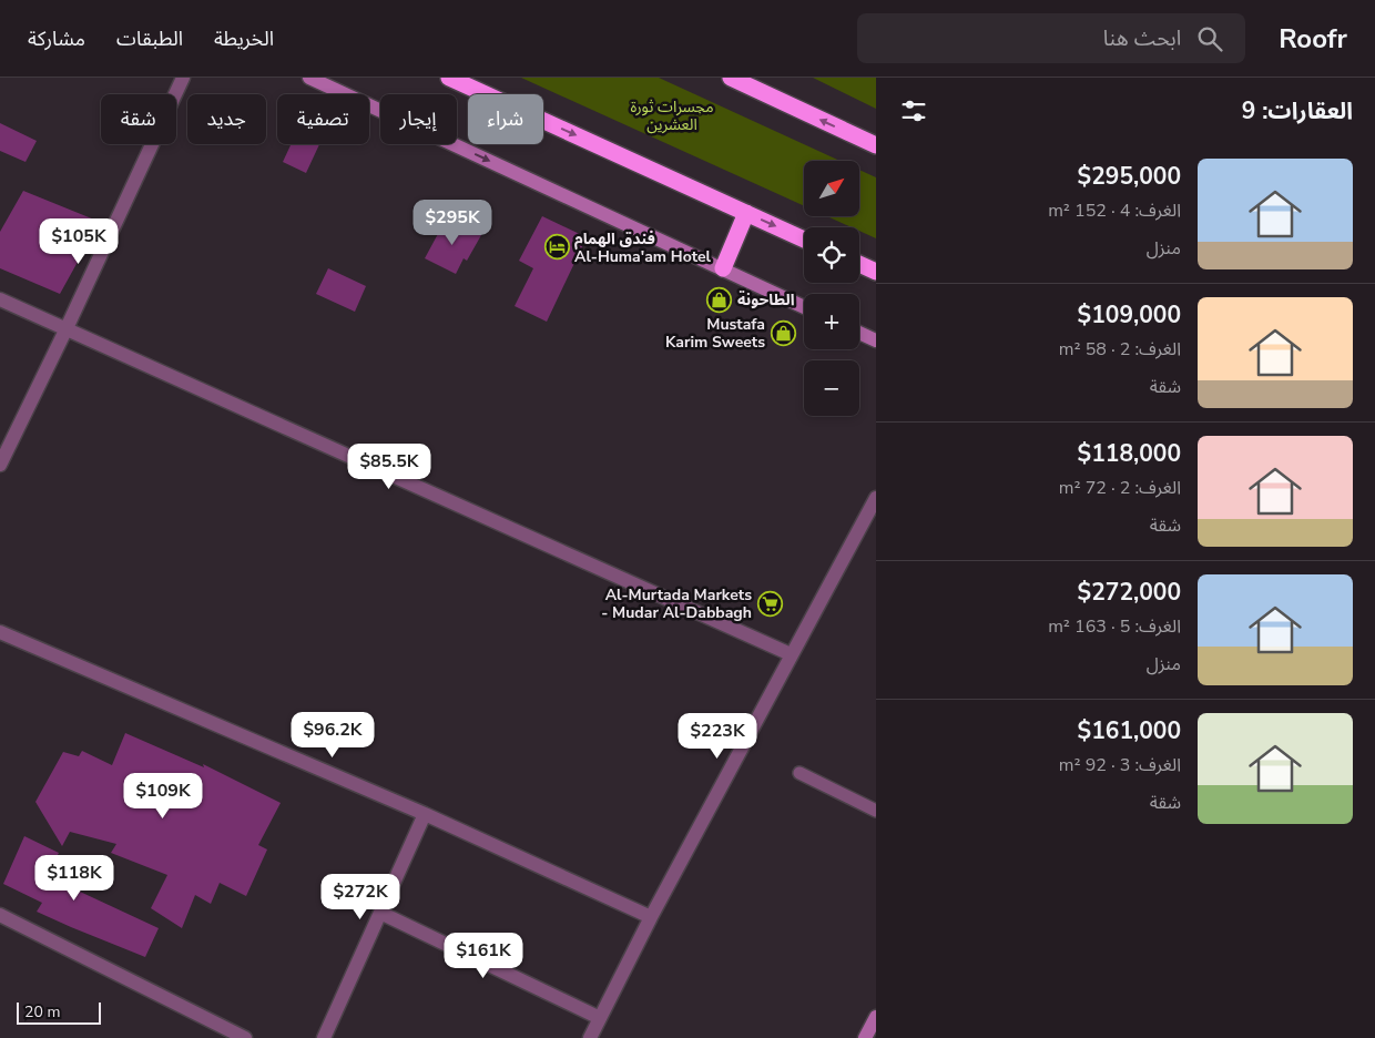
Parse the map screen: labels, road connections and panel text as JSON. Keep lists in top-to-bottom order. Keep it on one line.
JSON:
{"parks":["مجسرات ثورة العشرين"],"places":{"hotel":["فندق الهمام Al-Huma'am Hotel"],"shop":["الطاحونة","Mustafa Karim Sweets"],"supermarket":["Al-Murtada Markets - Mudar Al-Dabbagh"]},"scale_bar":"20 m","north":"top right","page":{"header":"Roofr","search":"ابحث هنا","nav":["الخريطة","الطبقات","مشاركة"],"heading":"العقارات: 9","chip":["شراء","إيجار","تصفية","جديد","شقة"],"list":[{"name":"$295,000","note":"الغرف: 4 · 152 m² · منزل"},{"name":"$109,000","note":"الغرف: 2 · 58 m² · شقة"},{"name":"$118,000","note":"الغرف: 2 · 72 m² · شقة"},{"name":"$272,000","note":"الغرف: 5 · 163 m² · منزل"},{"name":"$161,000","note":"الغرف: 3 · 92 m² · شقة"}],"map_buttons":["+","−"],"price":["$295K","$105K","$85.5K","$96.2K","$223K","$109K","$118K","$272K","$161K"],"scale":"20 m"}}
